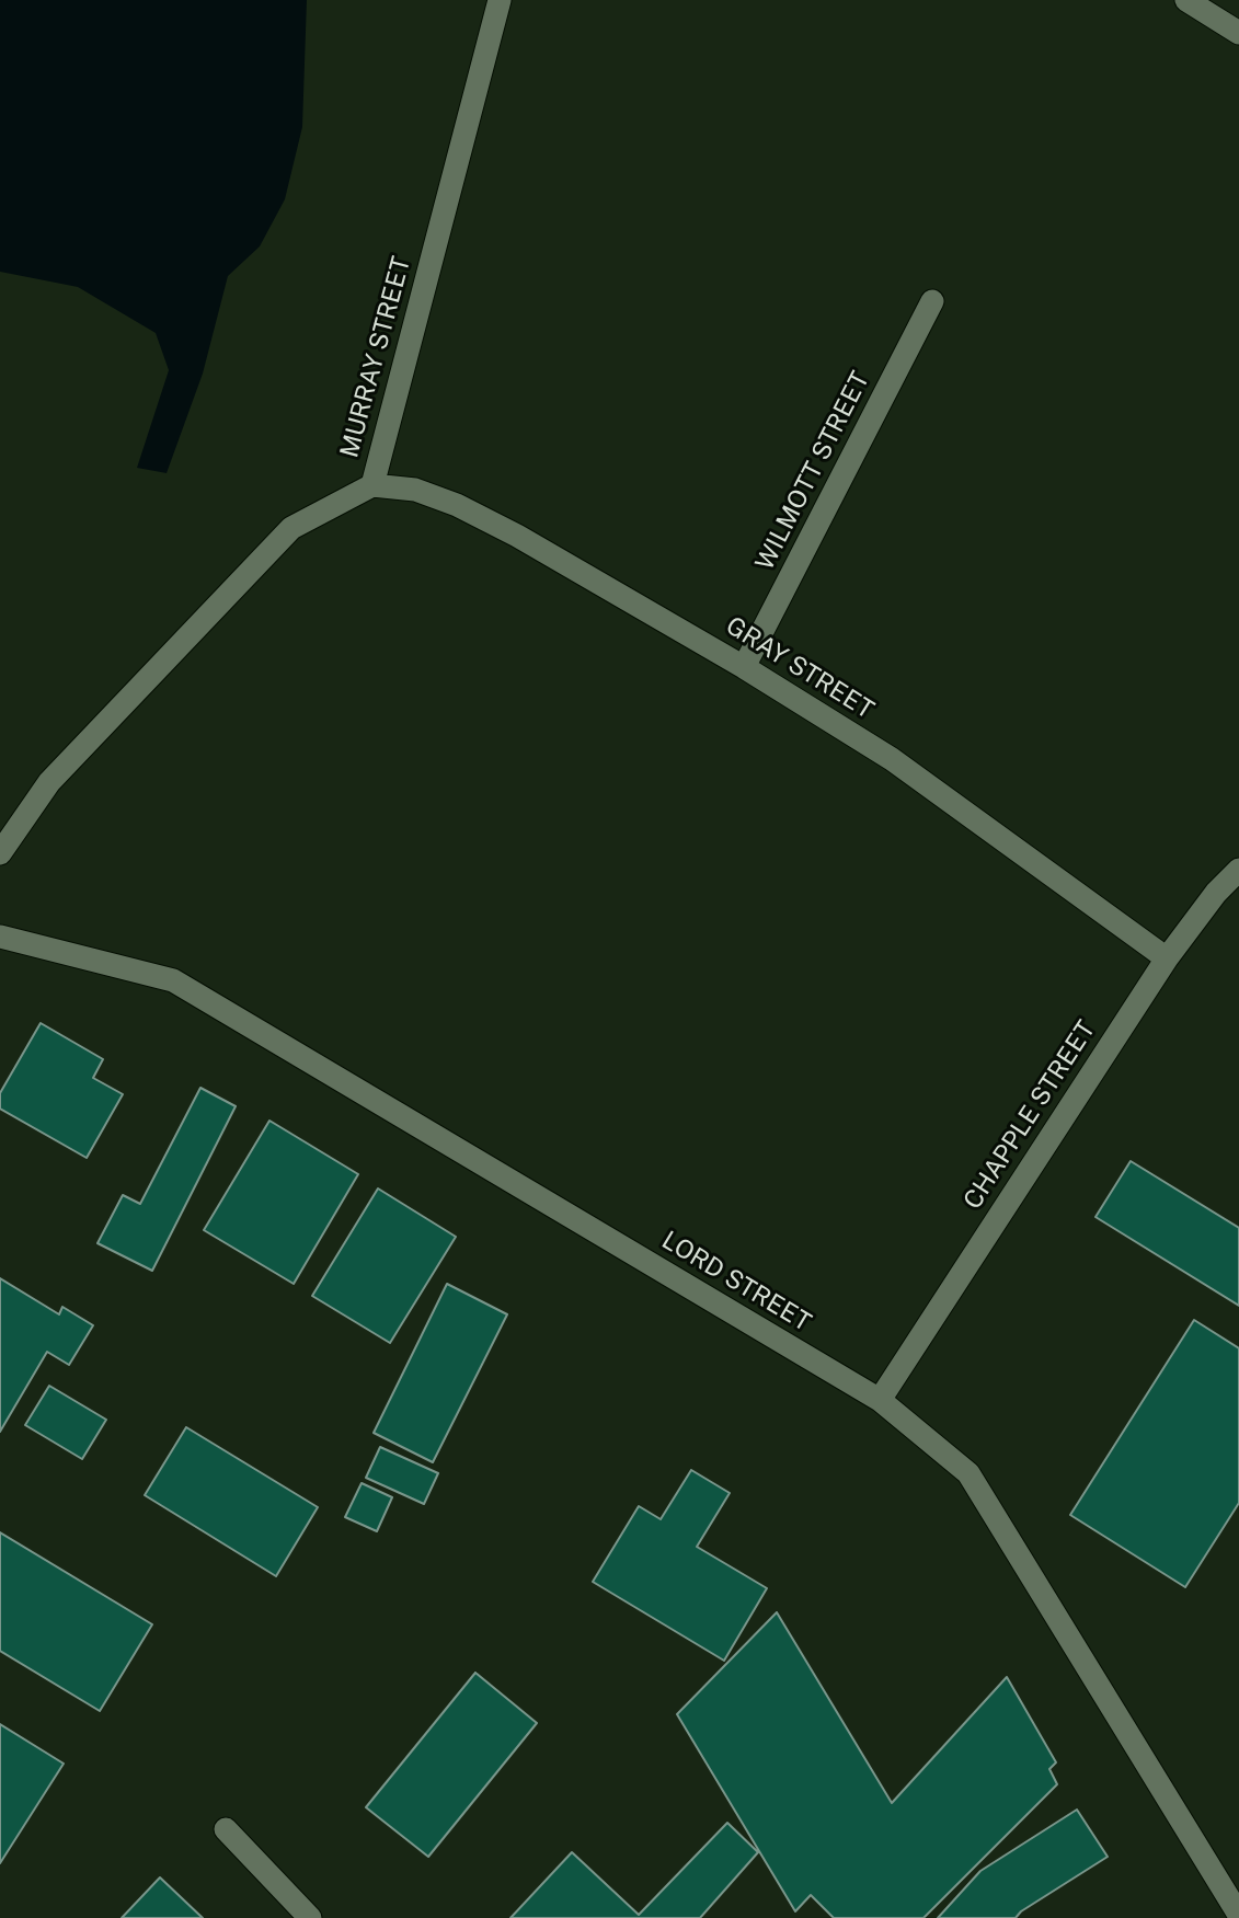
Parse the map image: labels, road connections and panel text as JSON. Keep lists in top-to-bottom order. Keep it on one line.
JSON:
{"streets":{"street":["MURRAY STREET","WILMOTT STREET","GRAY STREET","CHAPPLE STREET","LORD STREET"]},"crossings":[["MURRAY STREET","GRAY STREET"],["WILMOTT STREET","GRAY STREET"],["GRAY STREET","CHAPPLE STREET"],["CHAPPLE STREET","LORD STREET"]]}
